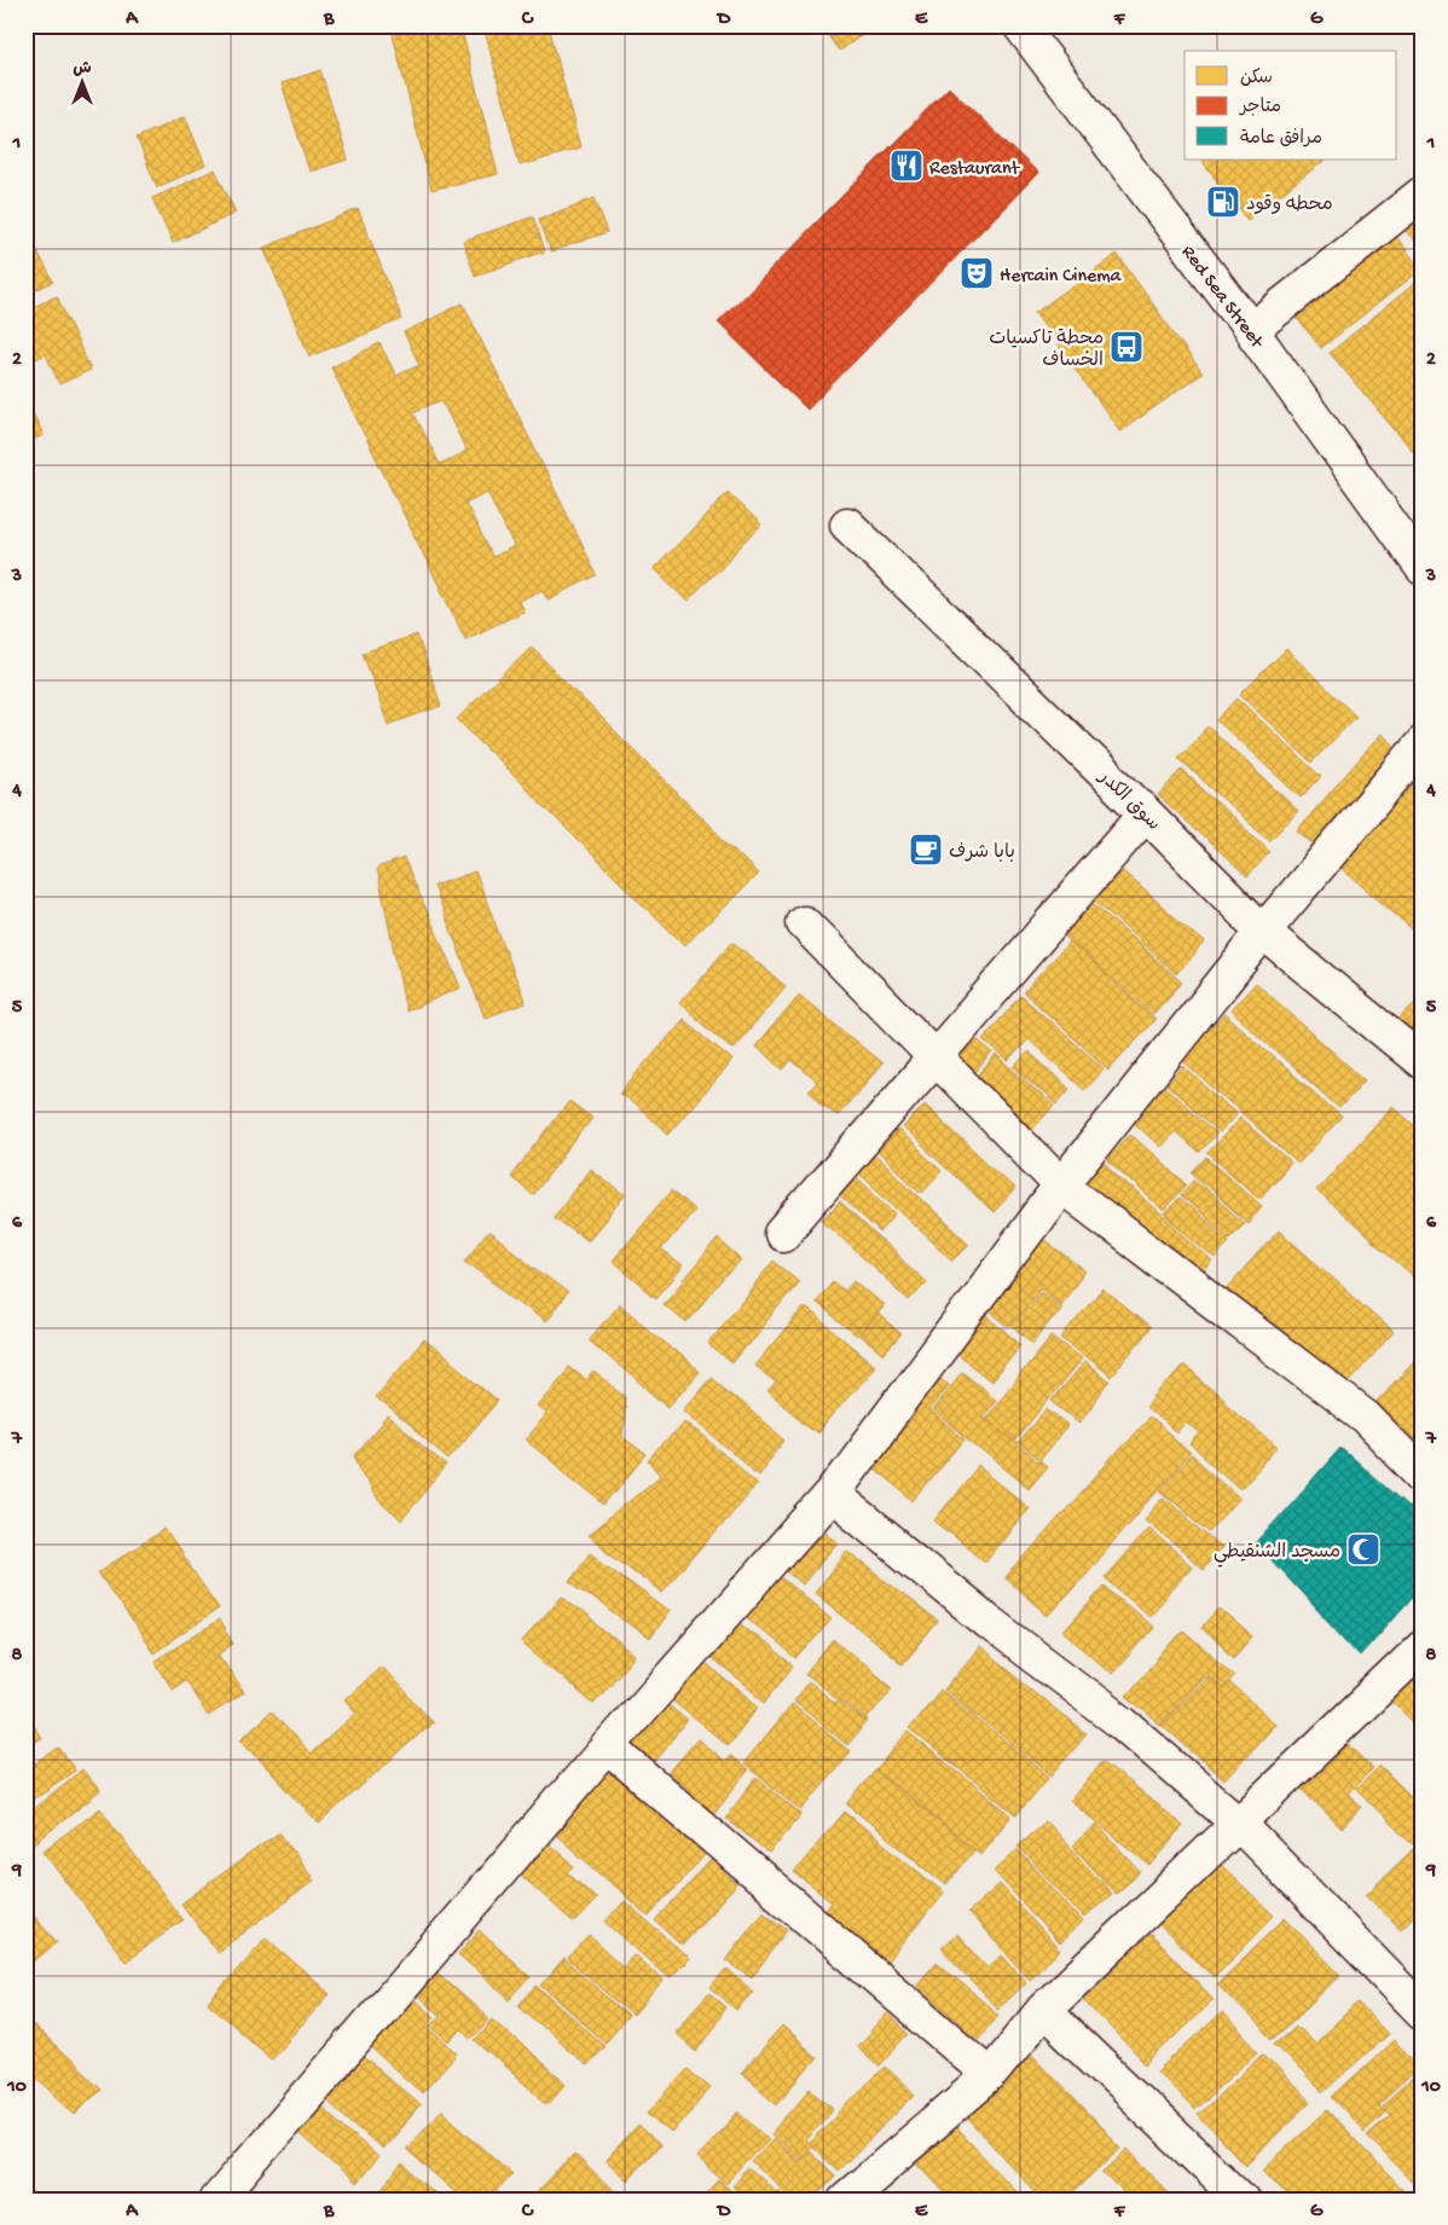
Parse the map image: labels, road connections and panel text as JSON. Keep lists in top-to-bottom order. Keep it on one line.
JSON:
{"streets":{"street":["Red Sea Street","سوق الكدر"]},"places":{"restaurant":["Restaurant"],"fuel station":["محطه وقود"],"theatre":["Hercain Cinema"],"bus stop":["محطة تاكسيات الخساف"],"cafe":["بابا شرف"],"mosque":["مسجد الشنقيطي"]},"legend":["سكن","متاجر","مرافق عامة"],"north":"top","grid":{"columns":["A","B","C","D","E","F","G"],"rows":["1","2","3","4","5","6","7","8","9","10"]}}
